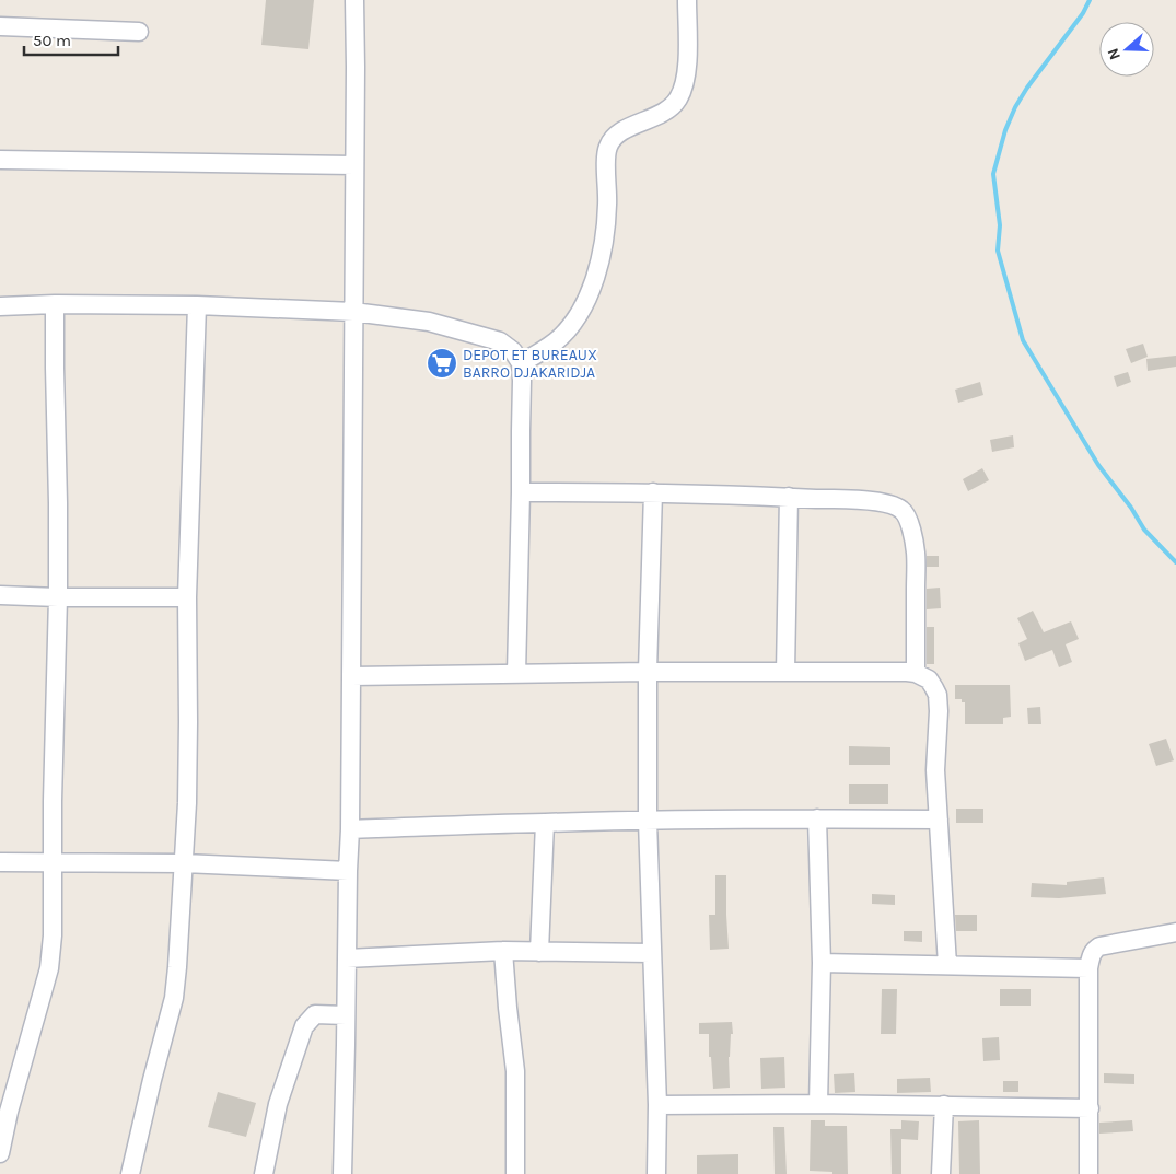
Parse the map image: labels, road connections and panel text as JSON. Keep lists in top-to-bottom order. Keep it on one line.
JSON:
{"places":{"supermarket":["DEPOT ET BUREAUX BARRO DJAKARIDJA"]},"scale_bar":"50 m","north":"left"}
